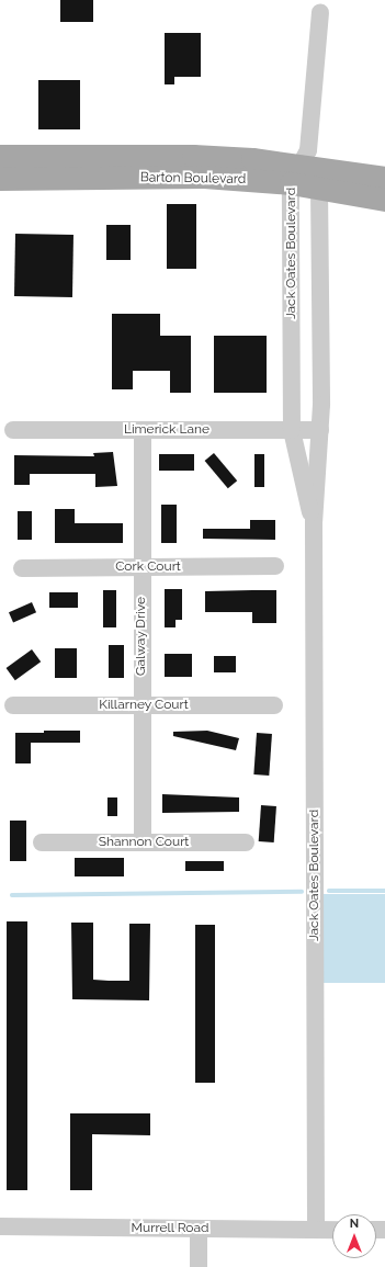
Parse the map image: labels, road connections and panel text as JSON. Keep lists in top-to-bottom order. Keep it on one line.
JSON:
{"streets":{"main road":["Barton Boulevard"],"street":["Jack Oates Boulevard","Limerick Lane","Cork Court","Galway Drive","Killarney Court","Shannon Court","Murrell Road"]},"crossings":[["Barton Boulevard","Jack Oates Boulevard"],["Jack Oates Boulevard","Limerick Lane"],["Jack Oates Boulevard","Murrell Road"],["Limerick Lane","Galway Drive"],["Cork Court","Galway Drive"],["Galway Drive","Killarney Court"],["Galway Drive","Shannon Court"]],"north":"top"}
